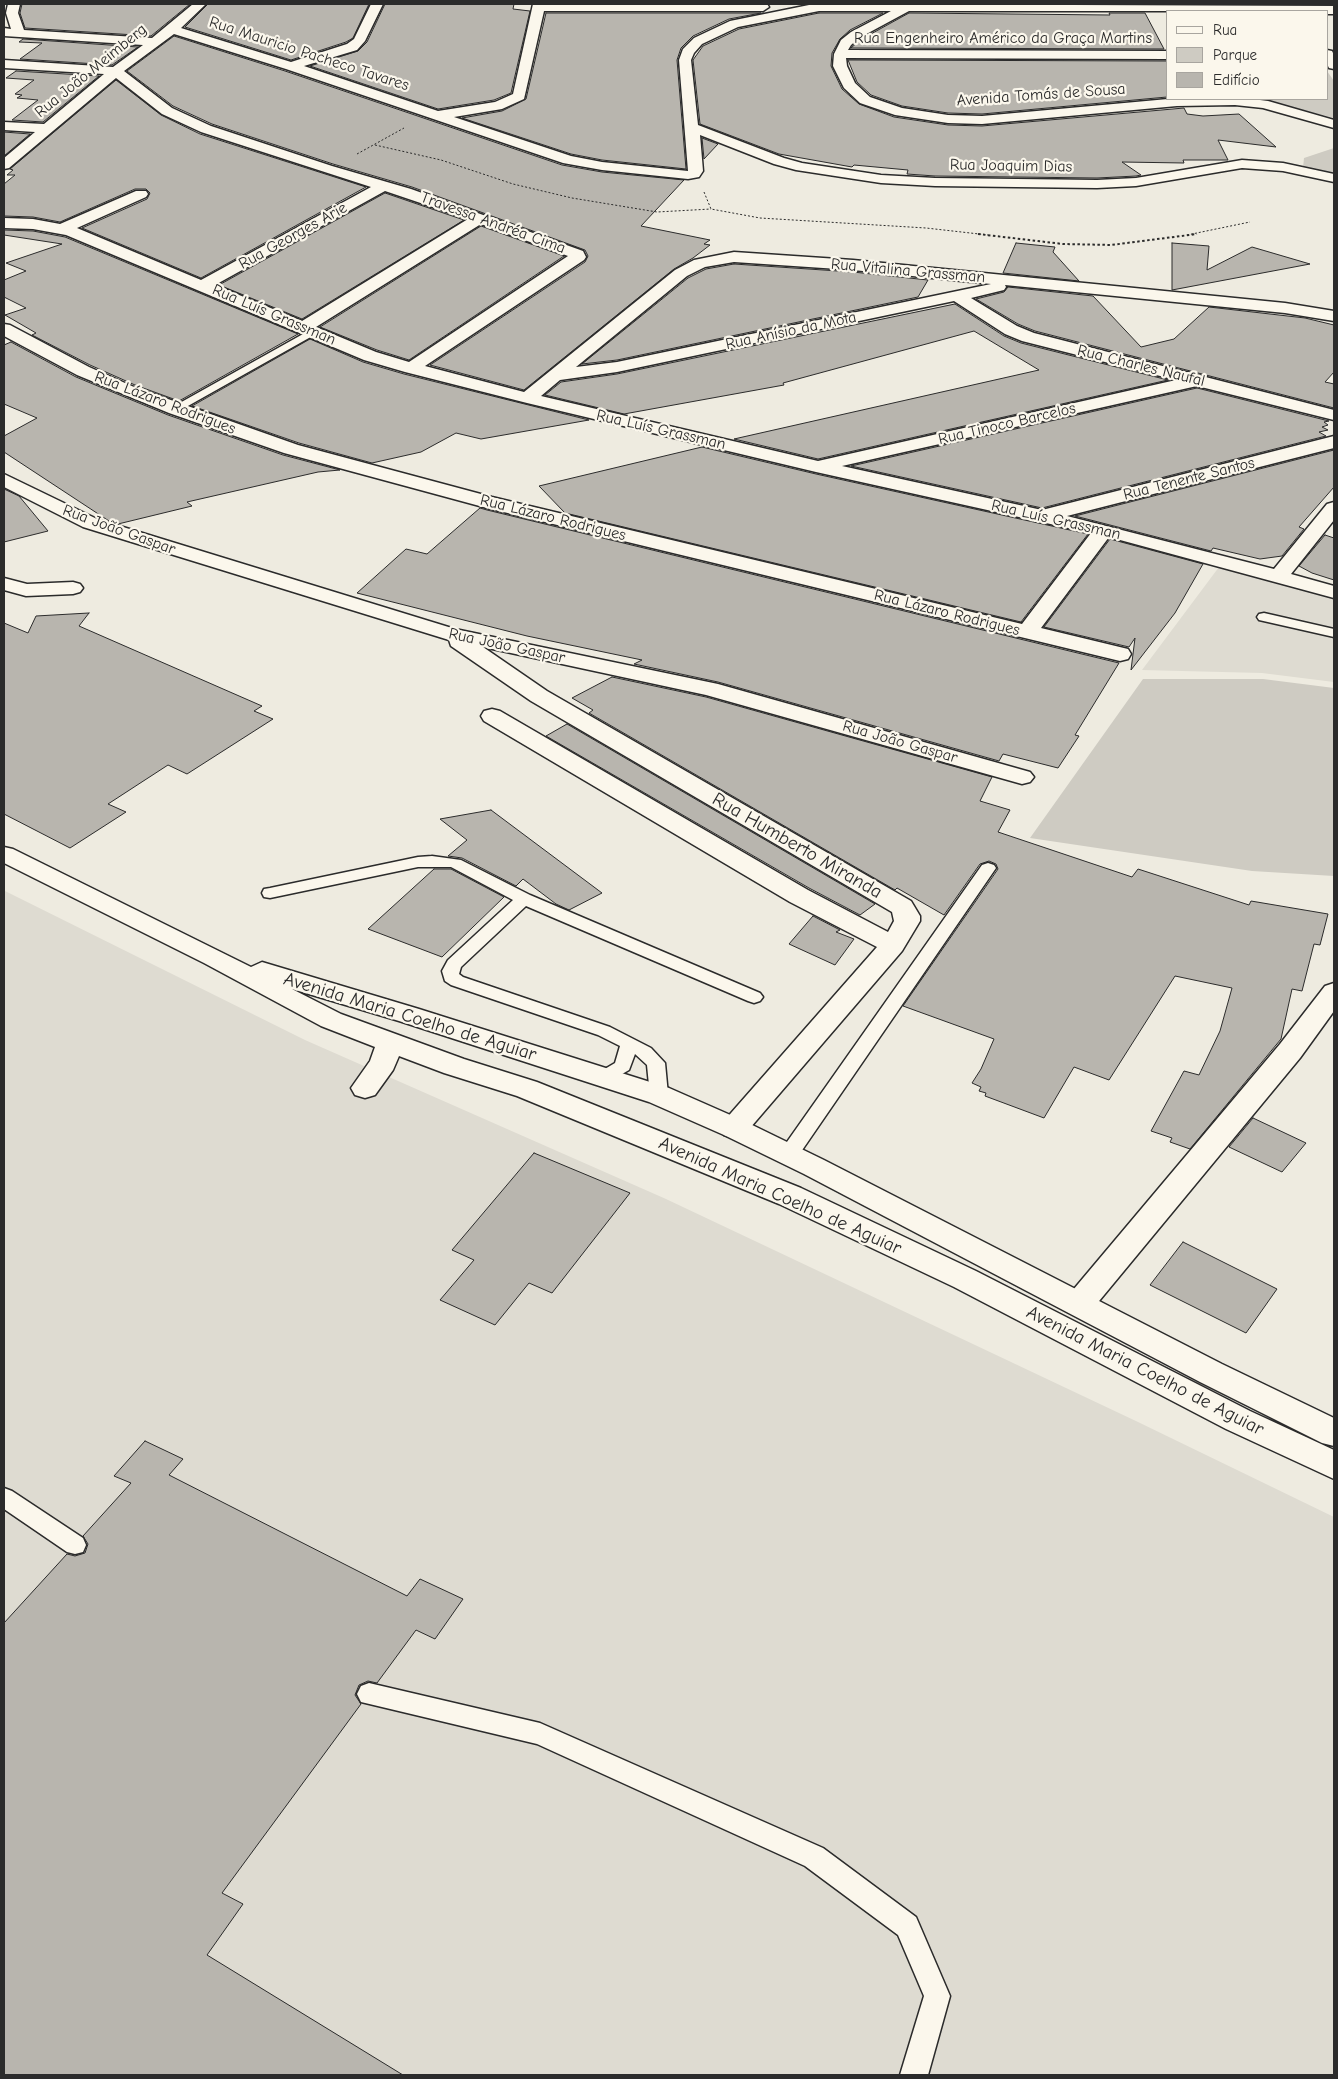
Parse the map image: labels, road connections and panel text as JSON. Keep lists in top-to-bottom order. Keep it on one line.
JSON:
{"streets":{"street":["Rua Engenheiro Américo da Graça Martins","Rua Mauricio Pacheco Tavares","Rua João Meimberg","Avenida Tomás de Sousa","Rua Joaquim Dias","Travessa Andréa Cima","Rua Georges Arie","Rua Vitalina Grassman","Rua Luís Grassman","Rua Anísio da Mota","Rua Charles Naufal","Rua Lázaro Rodrigues","Rua Tinoco Barcelos","Rua Tenente Santos","Rua João Gaspar","Rua Humberto Miranda","Avenida Maria Coelho de Aguiar"]},"crossings":[["Rua Engenheiro Américo da Graça Martins","Avenida Tomás de Sousa"],["Rua Mauricio Pacheco Tavares","Rua João Meimberg"],["Rua João Meimberg","Travessa Andréa Cima"],["Travessa Andréa Cima","Rua Georges Arie"],["Travessa Andréa Cima","Rua Luís Grassman"],["Rua Georges Arie","Rua Luís Grassman"],["Rua Vitalina Grassman","Rua Luís Grassman"],["Rua Vitalina Grassman","Rua Anísio da Mota"],["Rua Luís Grassman","Rua Tinoco Barcelos"],["Rua Luís Grassman","Rua Tenente Santos"],["Rua Anísio da Mota","Rua Charles Naufal"],["Rua Charles Naufal","Rua Tinoco Barcelos"],["Rua João Gaspar","Rua Humberto Miranda"],["Rua Humberto Miranda","Avenida Maria Coelho de Aguiar"]],"legend":["Rua","Parque","Edifício"]}
